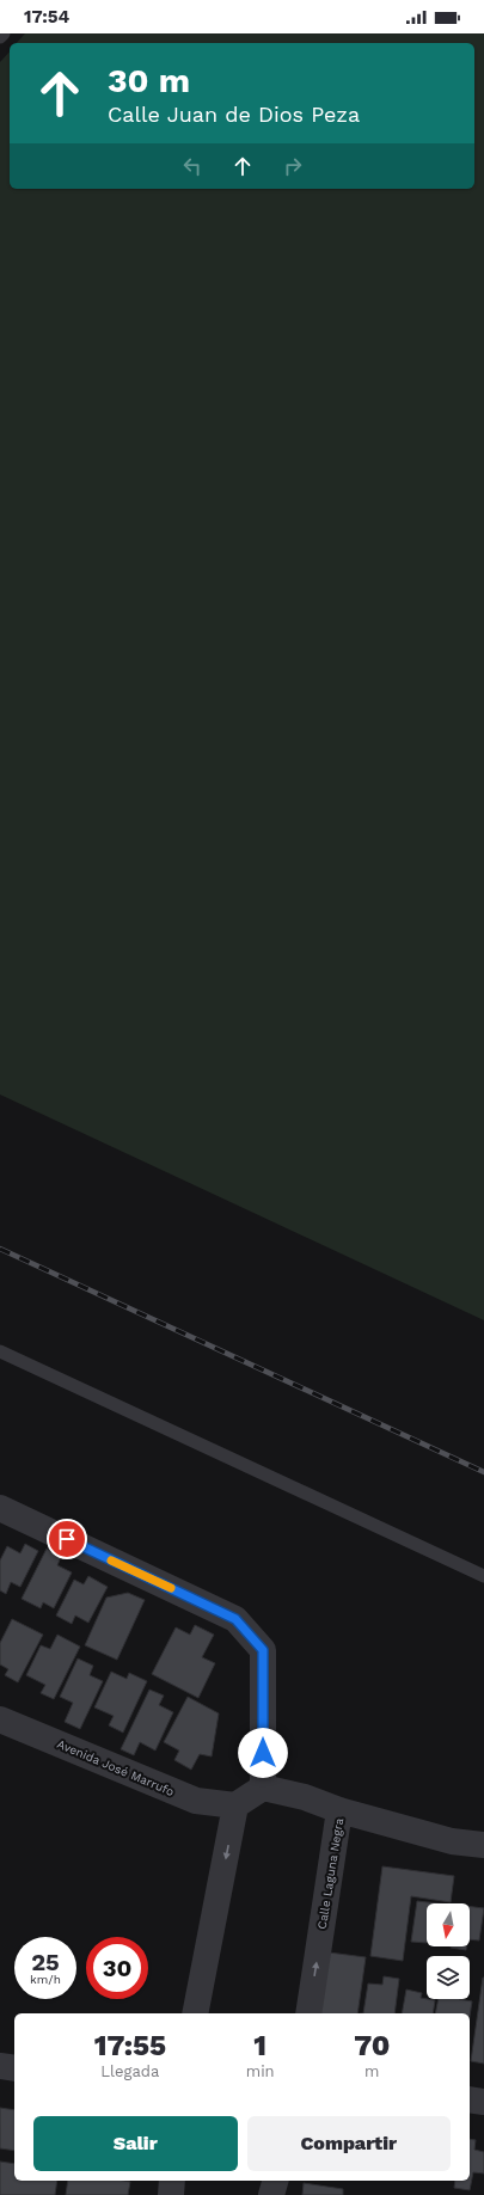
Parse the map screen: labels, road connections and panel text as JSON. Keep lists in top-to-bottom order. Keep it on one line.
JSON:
{"streets":{"street":["Avenida José Marrufo","Calle Laguna Negra"]},"north":"bottom","page":{"status":"17:54","turn":["30 m","Calle Juan de Dios Peza"],"speed":"25 km/h","limit":"30","eta":["17:55","Llegada","1","min","70","m"],"buttons":["Salir","Compartir"]}}
